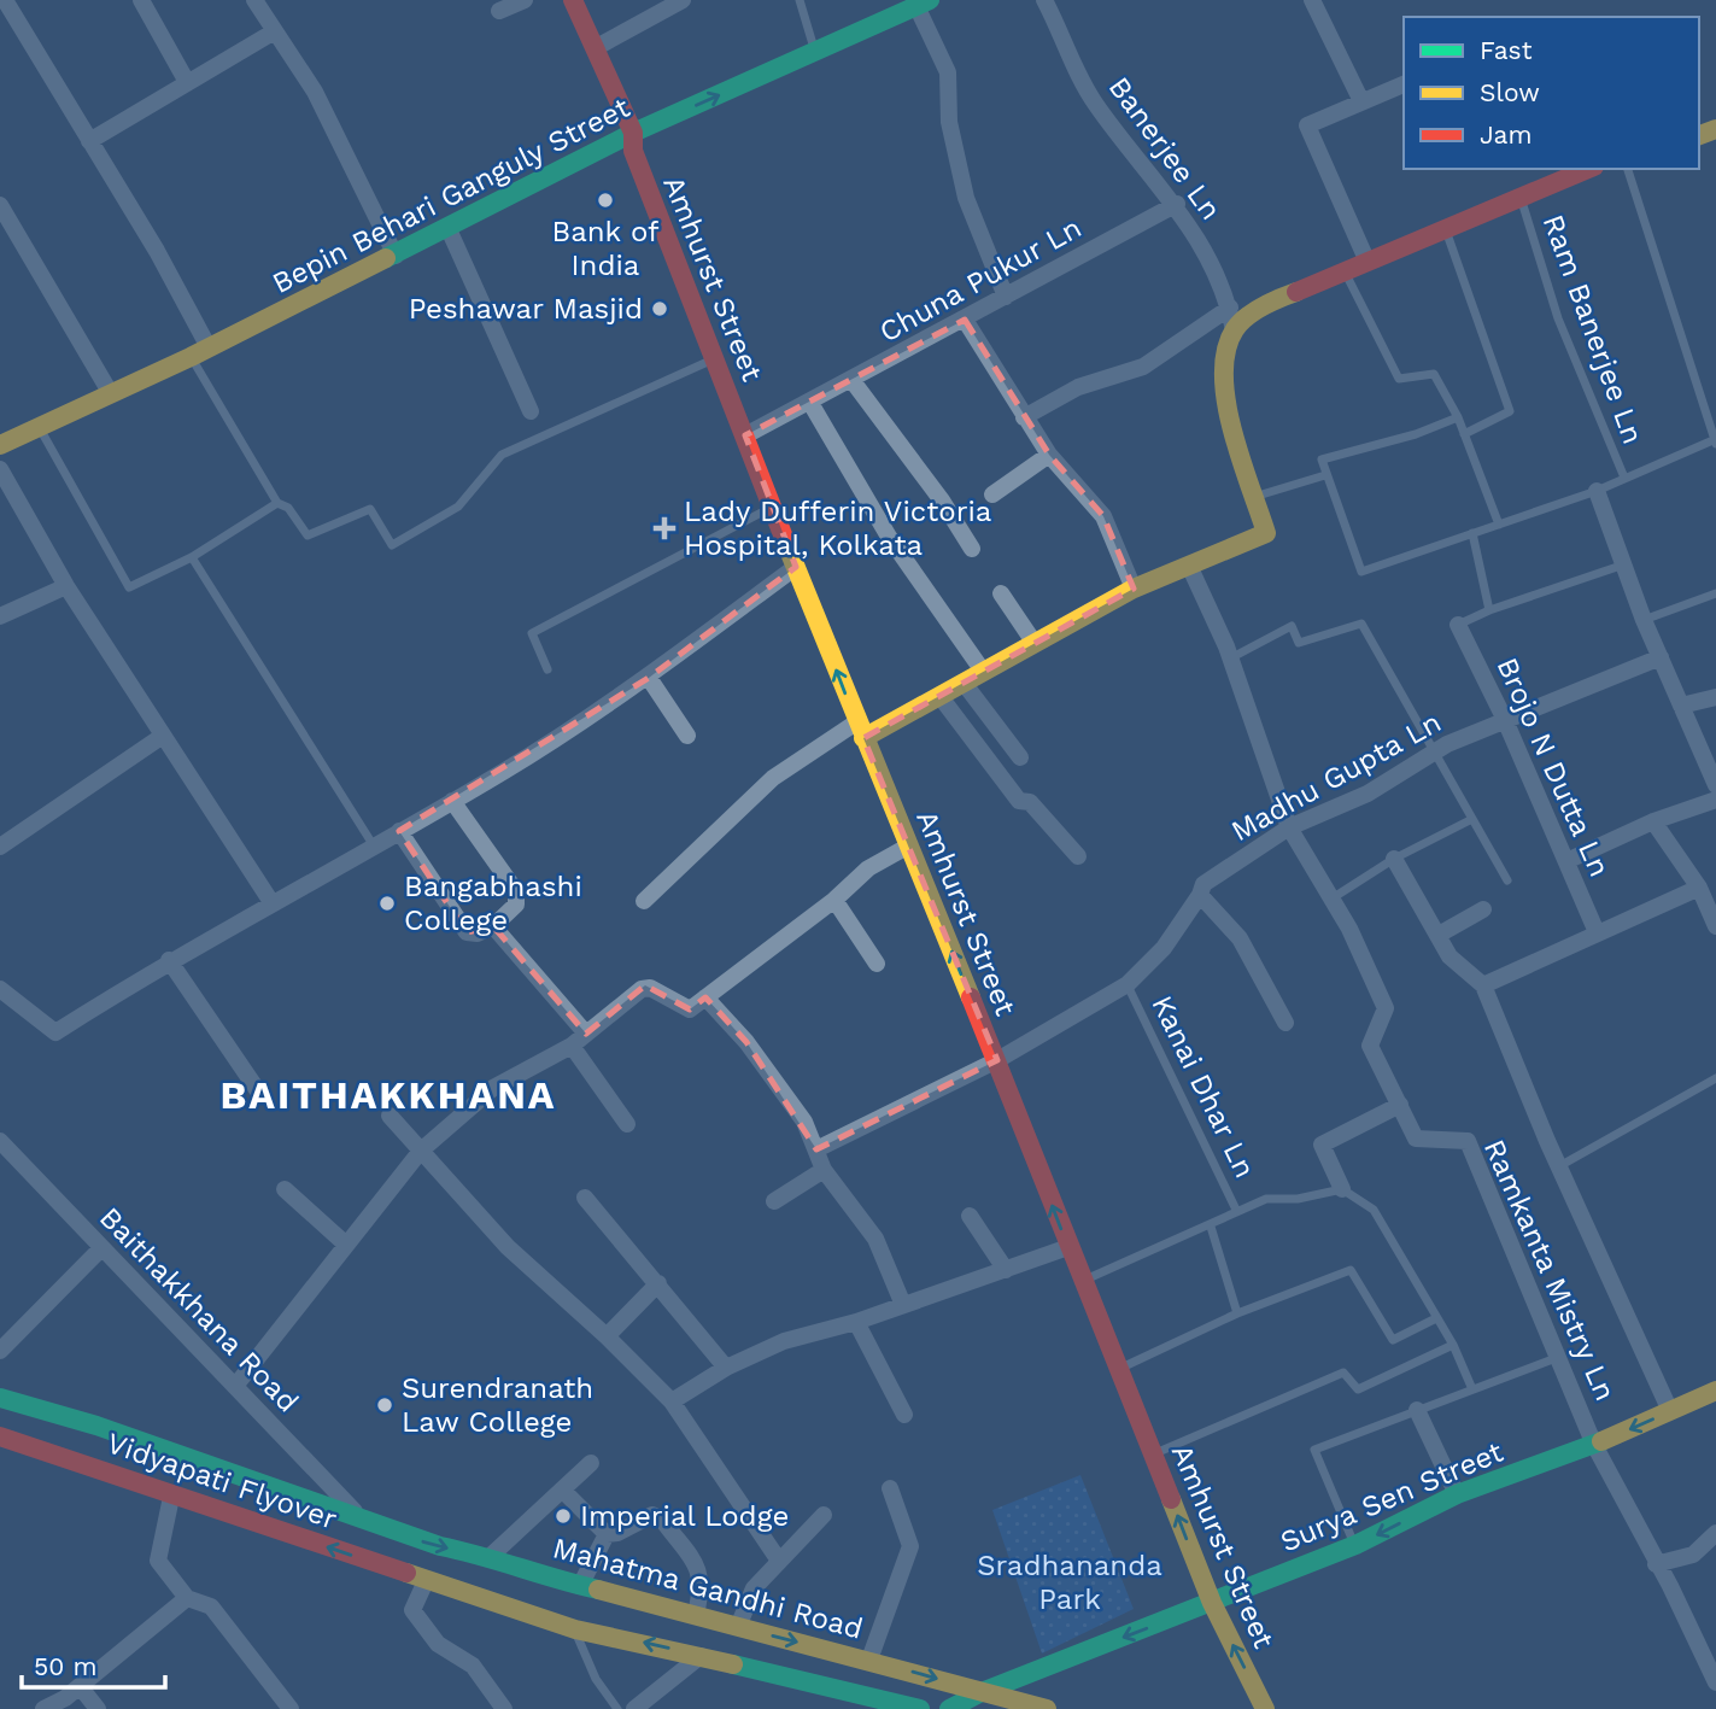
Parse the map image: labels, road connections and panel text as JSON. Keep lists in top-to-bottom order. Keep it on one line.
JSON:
{"streets":{"main road":["Bepin Behari Ganguly Street","Amhurst Street","Vidyapati Flyover","Surya Sen Street","Mahatma Gandhi Road"],"street":["Banerjee Ln","Chuna Pukur Ln","Brojo N Dutta Ln","Madhu Gupta Ln","Ramkanta Mistry Ln","Baithakkhana Road"],"lane":["Ram Banerjee Ln","Kanai Dhar Ln"]},"crossings":[["Banerjee Ln","Chuna Pukur Ln"],["Bepin Behari Ganguly Street","Amhurst Street"],["Amhurst Street","Chuna Pukur Ln"],["Amhurst Street","Madhu Gupta Ln"],["Amhurst Street","Surya Sen Street"],["Brojo N Dutta Ln","Madhu Gupta Ln"],["Madhu Gupta Ln","Kanai Dhar Ln"],["Madhu Gupta Ln","Ramkanta Mistry Ln"],["Ramkanta Mistry Ln","Surya Sen Street"],["Baithakkhana Road","Vidyapati Flyover"],["Baithakkhana Road","Mahatma Gandhi Road"],["Vidyapati Flyover","Mahatma Gandhi Road"],["Surya Sen Street","Mahatma Gandhi Road"]],"one_way":["Amhurst Street","Surya Sen Street","Mahatma Gandhi Road"],"districts":["BAITHAKKHANA"],"parks":["Sradhananda Park"],"places":{"other":["Bank of India","Peshawar Masjid","Bangabhashi College","Surendranath Law College","Imperial Lodge"],"health":["Lady Dufferin Victoria Hospital, Kolkata"]},"legend":["Fast","Slow","Jam"],"scale_bar":"50 m"}
